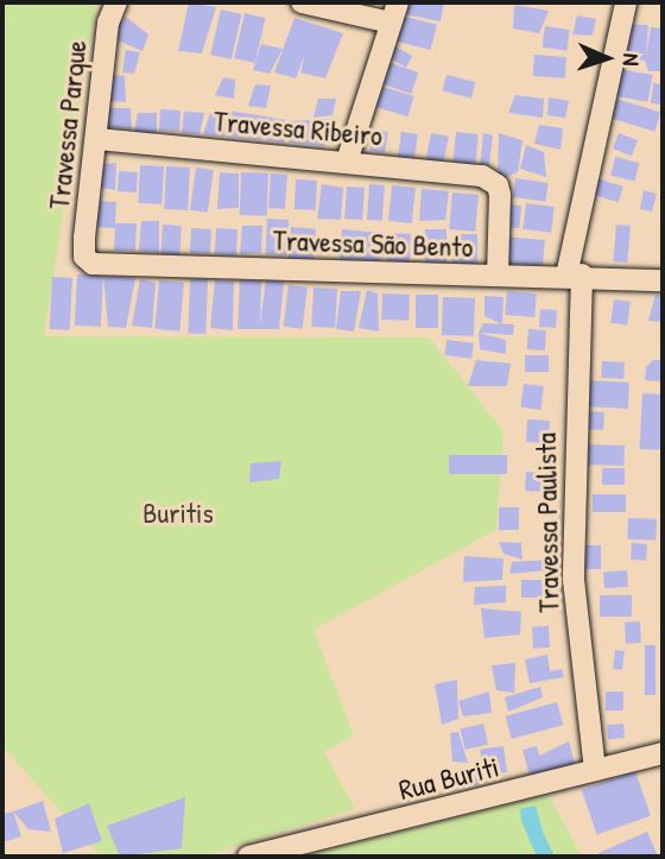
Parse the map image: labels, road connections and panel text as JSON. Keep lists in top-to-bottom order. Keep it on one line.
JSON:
{"streets":{"street":["Travessa Parque","Travessa Ribeiro","Travessa São Bento","Travessa Paulista","Rua Buriti"]},"crossings":[["Travessa Parque","Travessa Ribeiro"],["Travessa Parque","Travessa São Bento"],["Travessa Ribeiro","Travessa São Bento"],["Travessa São Bento","Travessa Paulista"],["Travessa Paulista","Rua Buriti"]],"parks":["Buritis"],"north":"right"}
